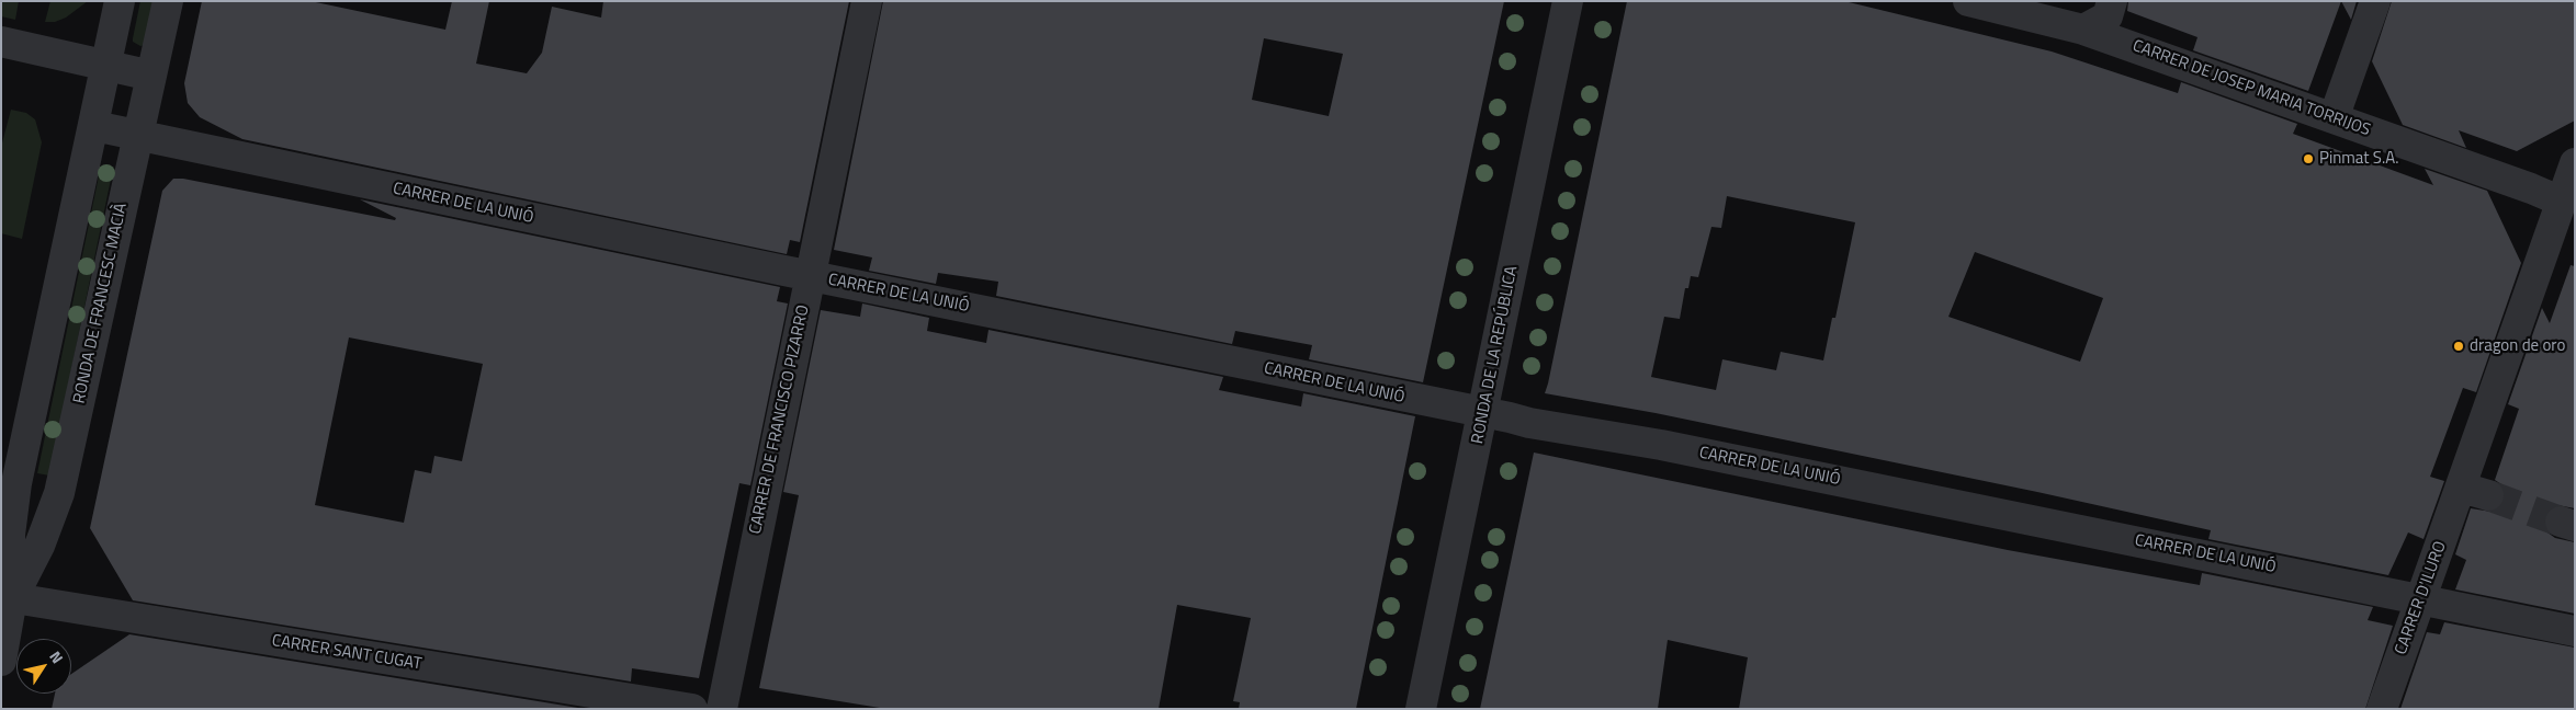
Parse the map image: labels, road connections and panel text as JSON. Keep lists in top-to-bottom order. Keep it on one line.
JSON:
{"streets":{"street":["CARRER DE JOSEP MARIA TORRIJOS","CARRER DE LA UNIÓ","RONDA DE FRANCESC MACIÀ","RONDA DE LA REPÚBLICA","CARRER DE FRANCISCO PIZARRO","CARRER D'ILURO","CARRER SANT CUGAT"]},"crossings":[["CARRER DE JOSEP MARIA TORRIJOS","CARRER D'ILURO"],["CARRER DE LA UNIÓ","RONDA DE FRANCESC MACIÀ"],["CARRER DE LA UNIÓ","RONDA DE LA REPÚBLICA"],["CARRER DE LA UNIÓ","CARRER DE FRANCISCO PIZARRO"],["CARRER DE LA UNIÓ","CARRER D'ILURO"],["RONDA DE FRANCESC MACIÀ","CARRER SANT CUGAT"]],"places":["Pinmat S.A.","dragon de oro"],"north":"top right"}
